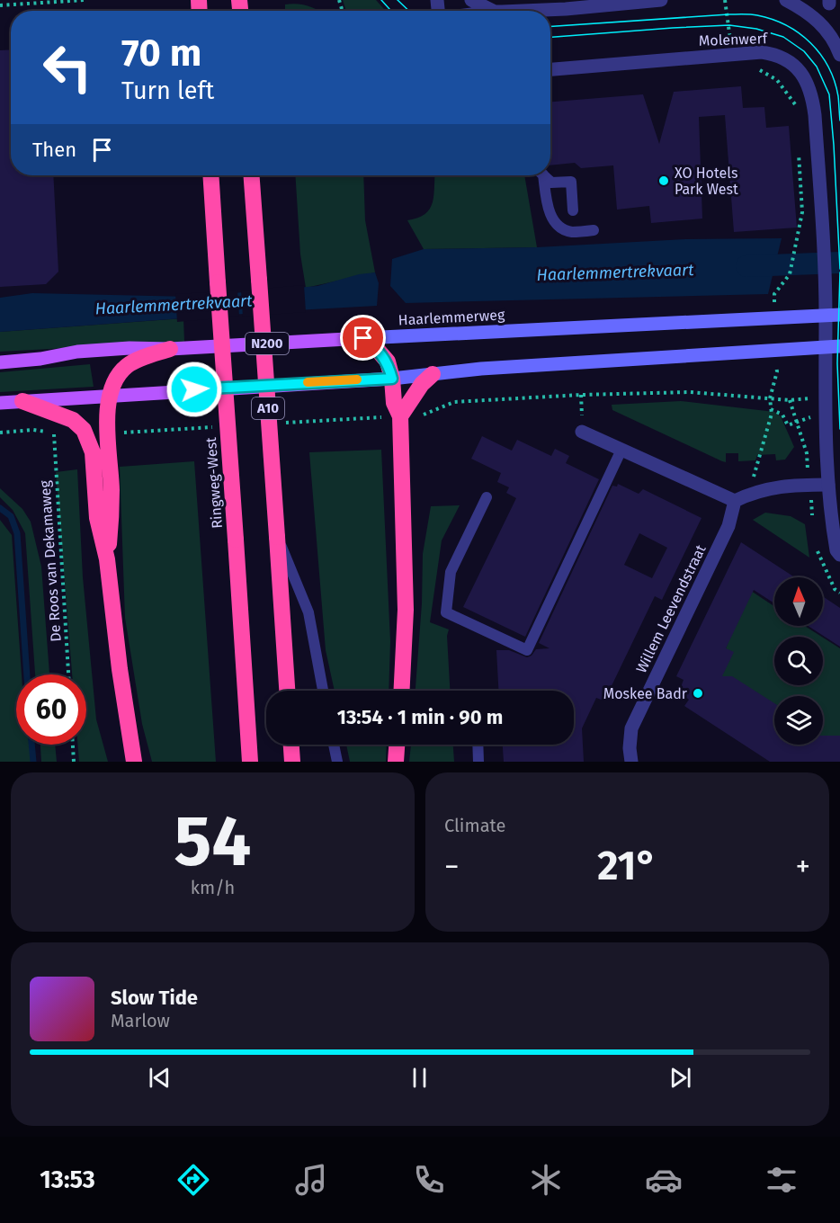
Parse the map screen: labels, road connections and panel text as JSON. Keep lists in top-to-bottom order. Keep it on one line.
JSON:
{"streets":{"highway":["A10","Ringweg-West"],"main road":["Haarlemmerweg","N200"],"street":["Molenwerf","Willem Leevendstraat"],"path":["De Roos van Dekamaweg"]},"crossings":[["Molenwerf","Haarlemmerweg"]],"water":["Haarlemmertrekvaart"],"places":["XO Hotels Park West","Moskee Badr"],"north":"top","page":{"turn":["70 m","Turn left"],"then":"Then","limit":"60","trip":"13:54 · 1 min · 90 m","tile":[["54","km/h"],"Climate"],"heat":["−","21°","+"],"song":["Slow Tide","Marlow"],"tabs":"13:53"}}
